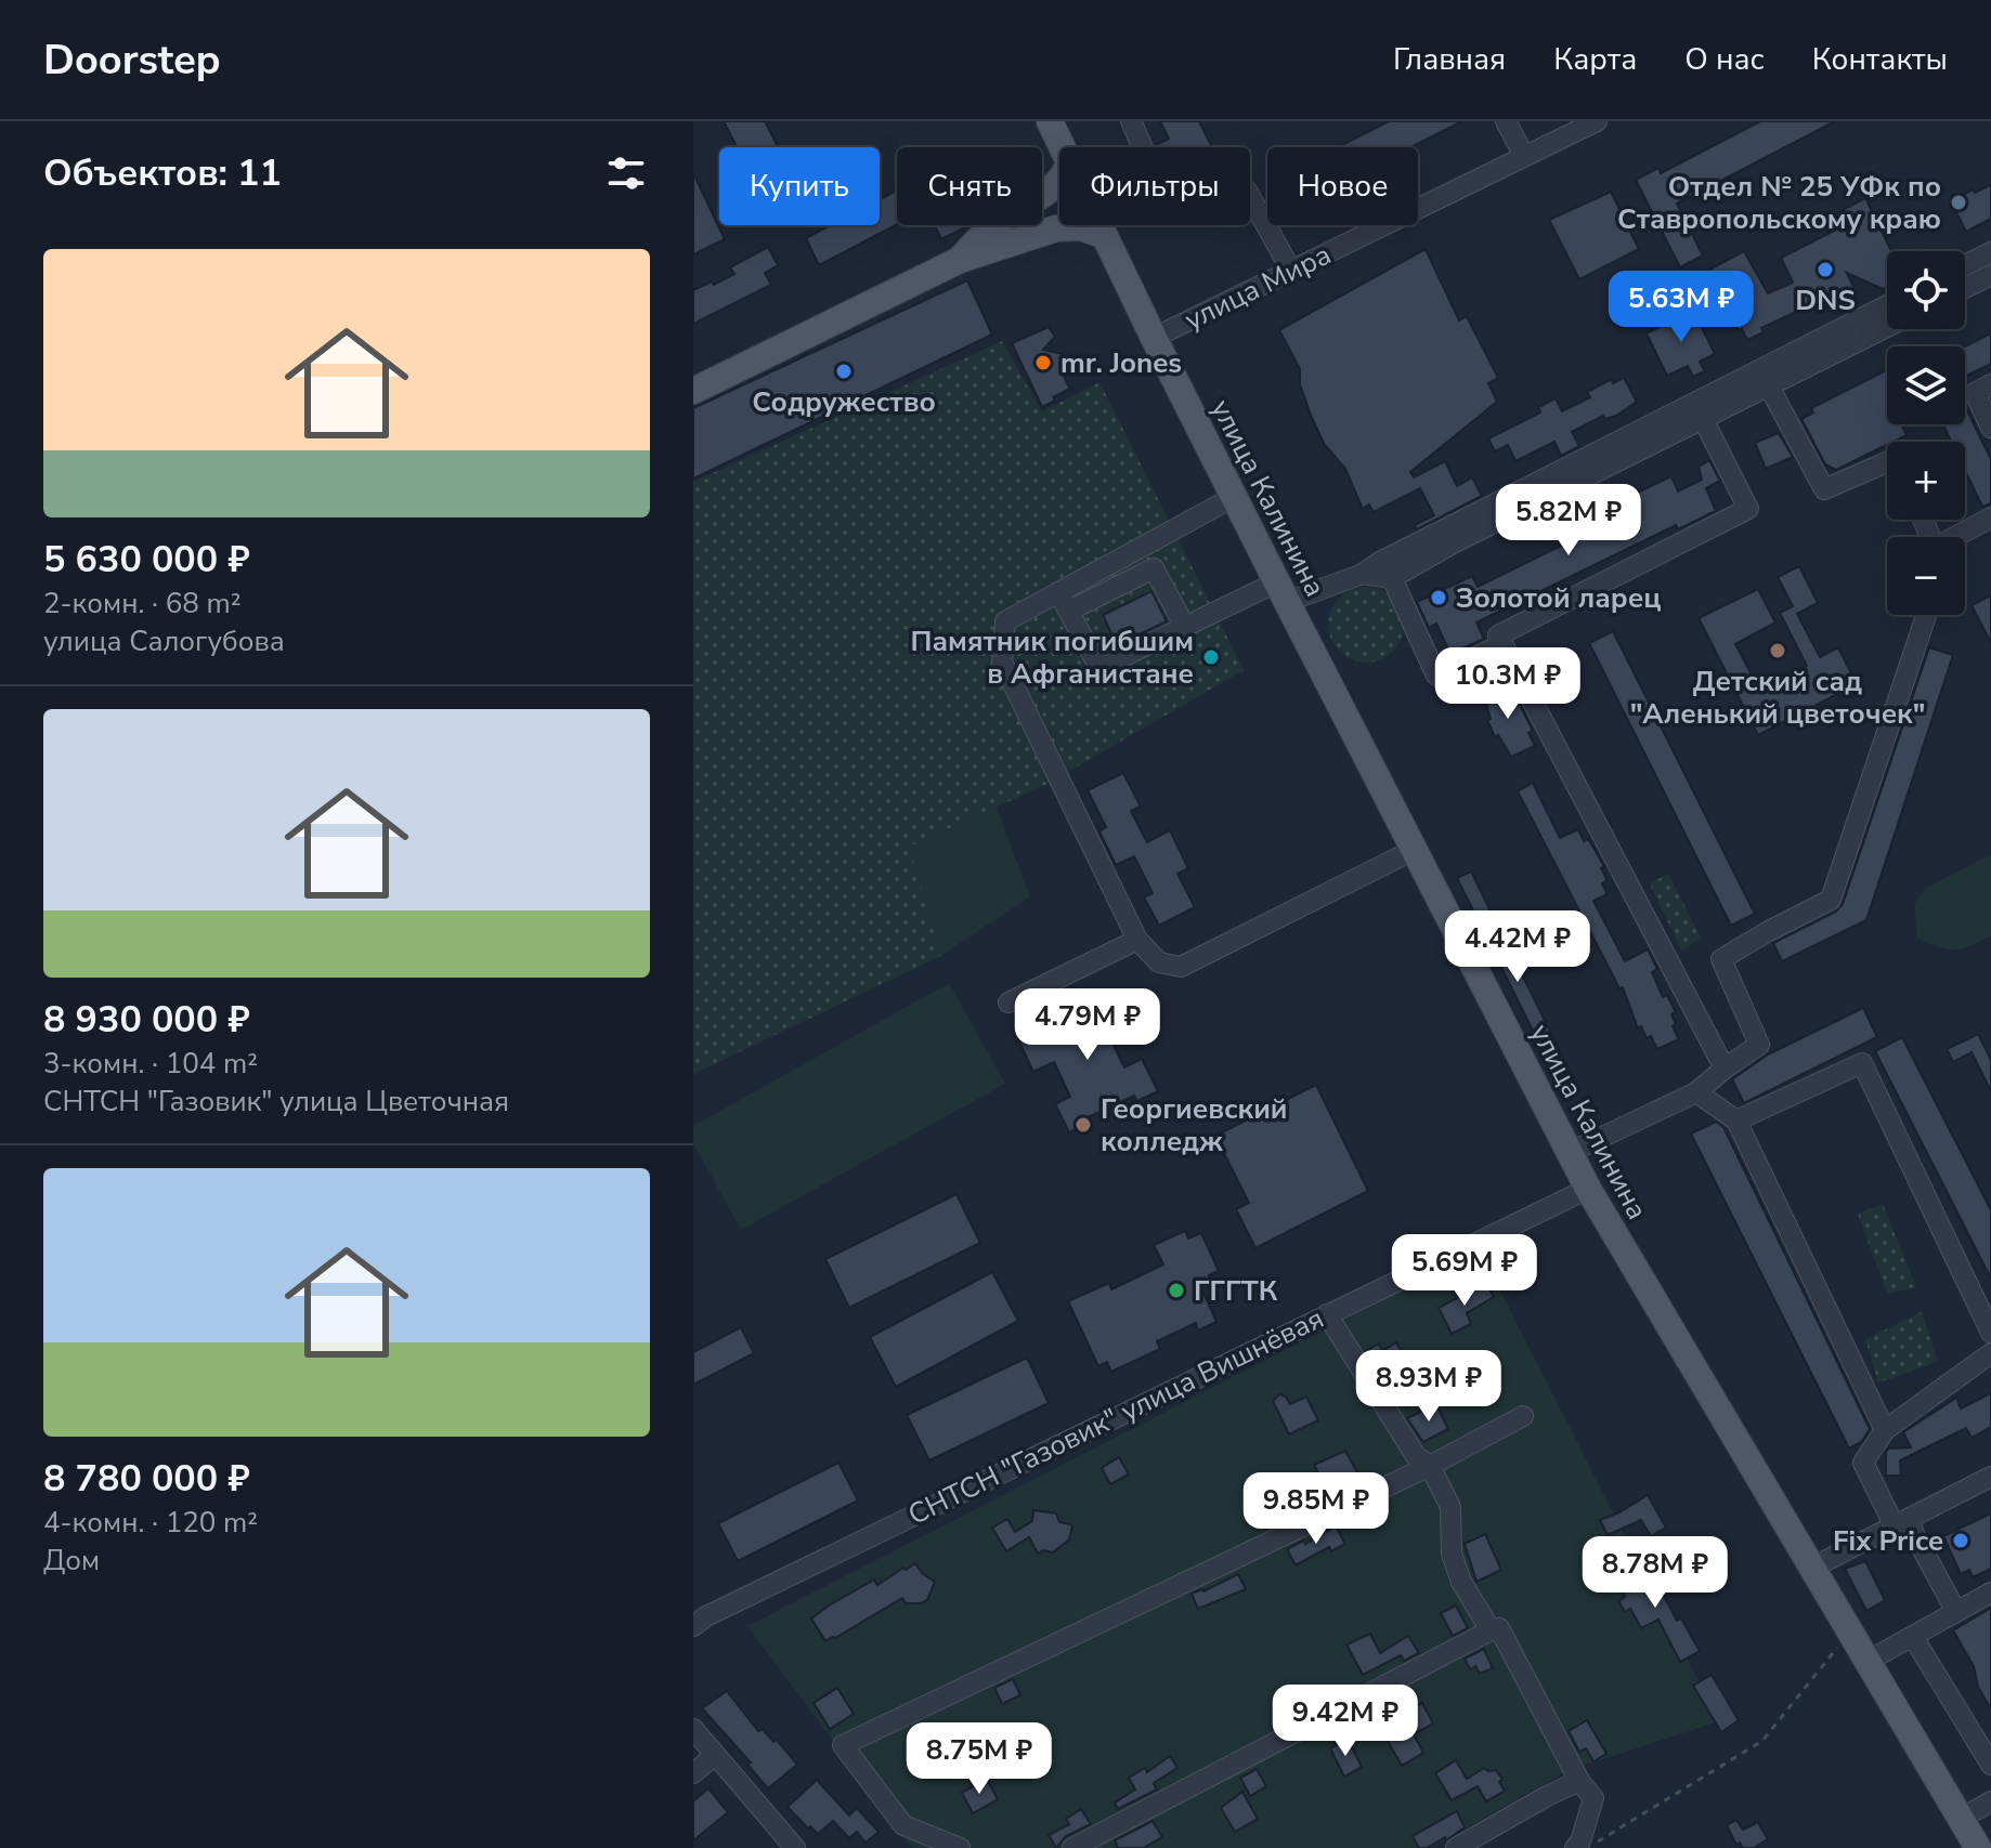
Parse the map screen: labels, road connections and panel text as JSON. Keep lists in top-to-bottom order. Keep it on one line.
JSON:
{"streets":{"main road":["улица Калинина"],"street":["улица Мира","СНТСН \"Газовик\" улица Вишнёвая"]},"crossings":[["улица Мира","улица Калинина"],["улица Калинина","СНТСН \"Газовик\" улица Вишнёвая"]],"places":["Отдел № 25 УФк по Ставропольскому краю","DNS","mr. Jones","Содружество","Золотой ларец","Детский сад \"Аленький цветочек\"","Памятник погибшим в Афганистане","Георгиевский колледж","ГГГТК","Fix Price"],"page":{"header":"Doorstep","nav":["Главная","Карта","О нас","Контакты"],"heading":"Объектов: 11","chip":["Купить","Снять","Фильтры","Новое"],"list":[{"name":"5 630 000 ₽","note":"2-комн. · 68 m² · улица Салогубова"},{"name":"8 930 000 ₽","note":"3-комн. · 104 m² · СНТСН \"Газовик\" улица Цветочная"},{"name":"8 780 000 ₽","note":"4-комн. · 120 m² · Дом"}],"map_buttons":["+","−"],"price":["5.63M ₽","5.82M ₽","10.3M ₽","4.42M ₽","4.79M ₽","5.69M ₽","8.93M ₽","9.85M ₽","8.78M ₽","9.42M ₽","8.75M ₽"]}}
